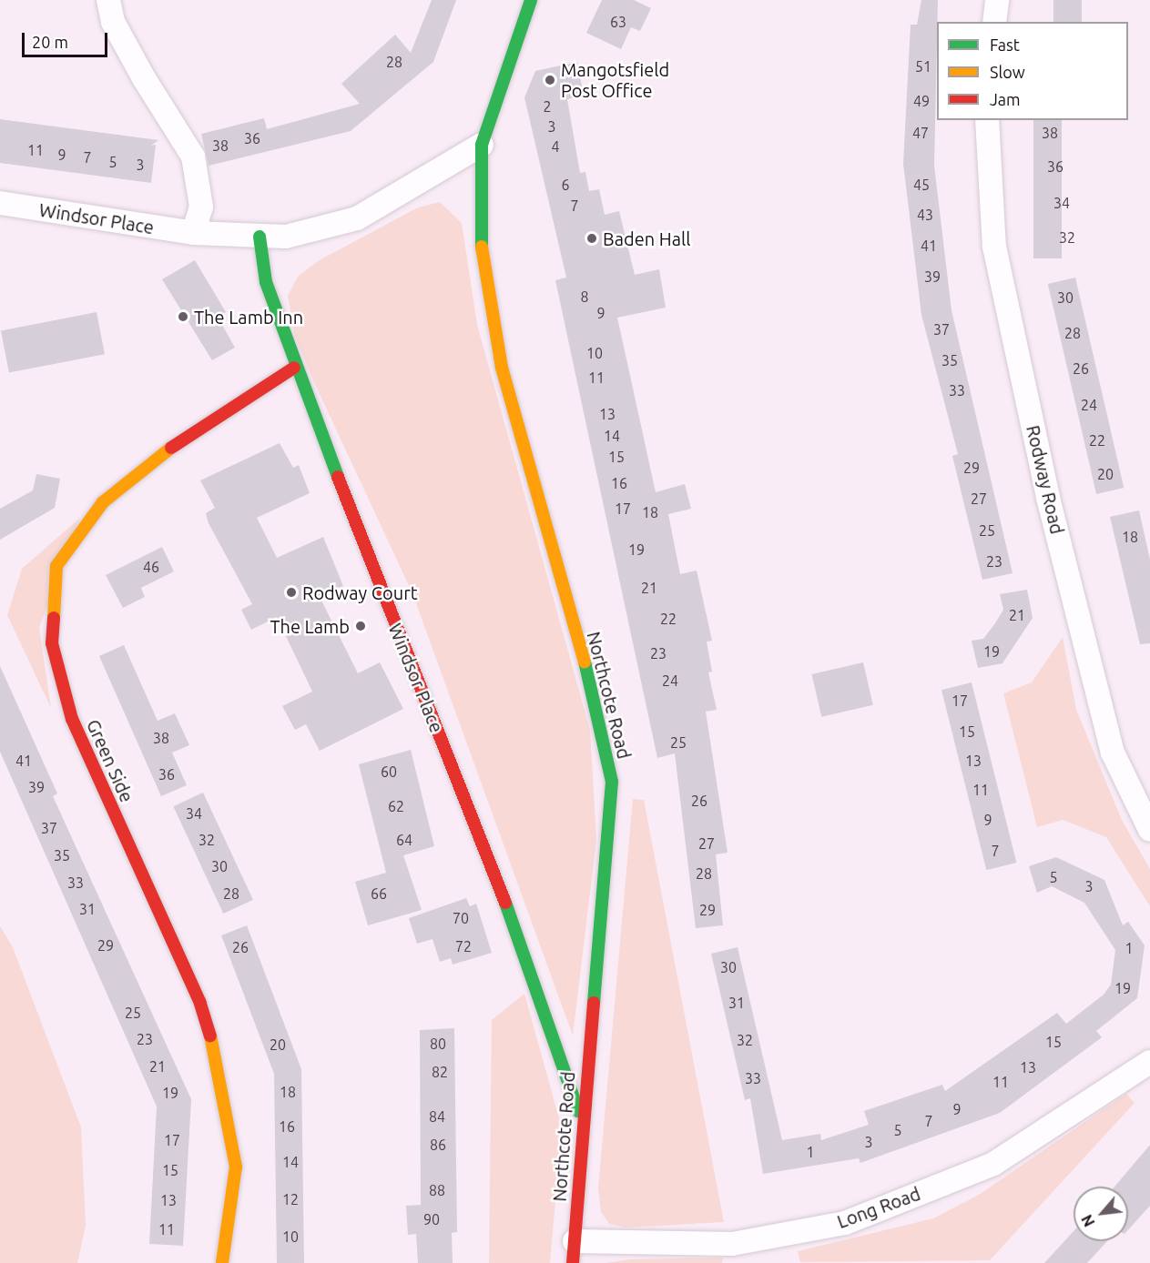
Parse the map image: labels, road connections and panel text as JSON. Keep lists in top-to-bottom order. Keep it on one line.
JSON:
{"streets":{"street":["Windsor Place","Rodway Road","Northcote Road","Green Side","Long Road"]},"crossings":[["Windsor Place","Northcote Road"],["Windsor Place","Green Side"],["Northcote Road","Long Road"]],"places":["Mangotsfield Post Office","Baden Hall","The Lamb Inn","Rodway Court","The Lamb"],"house_numbers":["63","28","51","49","2","3","47","38","36","38","4","11","9","7","5","3","36","6","45","34","7","43","32","41","39","8","30","9","37","28","10","35","26","11","33","24","13","14","22","15","29","20","16","27","17","18","25","18","19","23","46","21","21","22","19","23","24","17","15","38","25","41","13","60","36","39","11","26","62","34","9","37","32","64","27","7","35","30","28","5","33","3","28","66","31","29","70","29","72","26","1","30","19","31","25","23","32","15","80","20","21","13","82","33","11","18","19","9","84","7","16","5","17","3","86","1","14","15","88","12","13","90","11","10"],"legend":["Fast","Slow","Jam"],"scale_bar":"20 m","north":"bottom left"}
